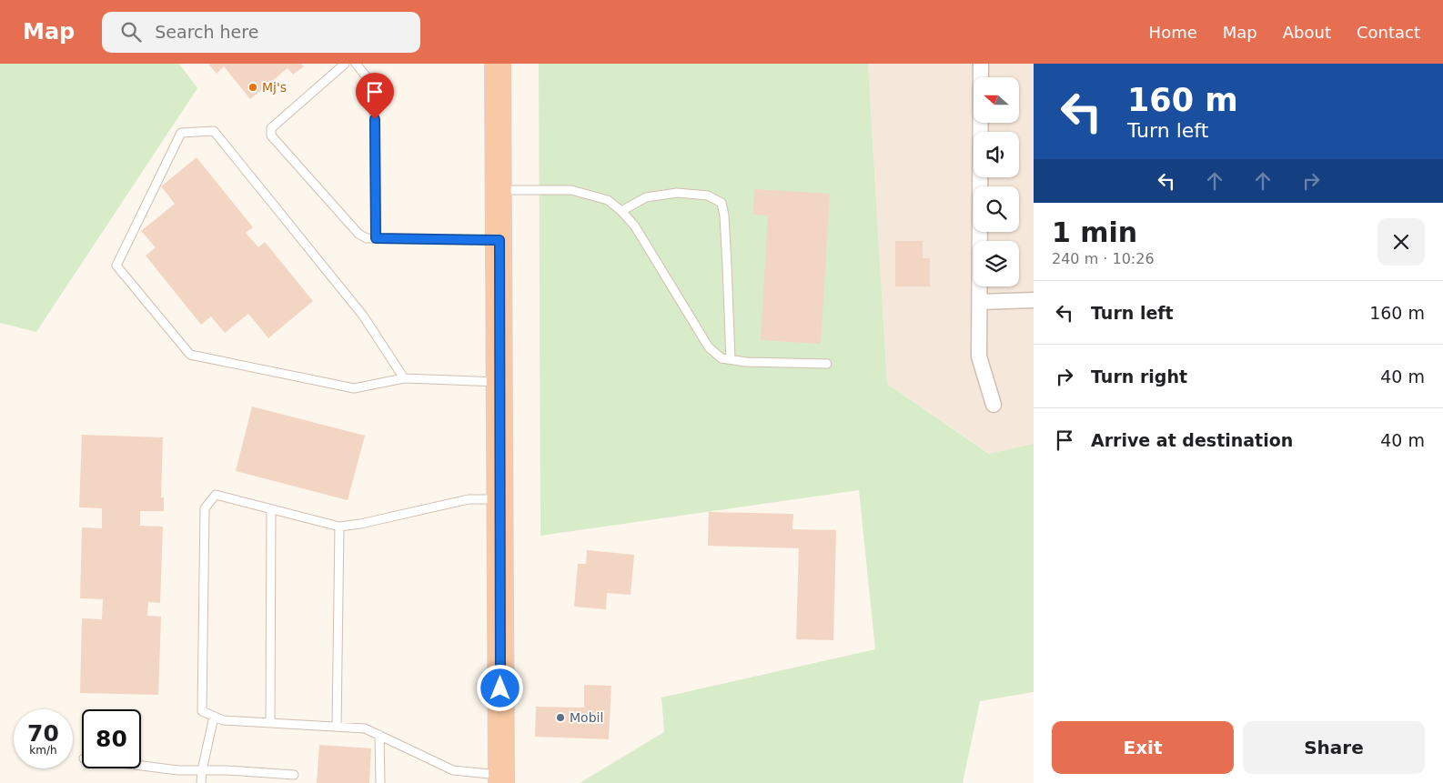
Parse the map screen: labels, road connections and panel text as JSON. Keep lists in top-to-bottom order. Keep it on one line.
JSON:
{"places":["Mj's","Mobil"],"north":"left","page":{"header":"Map","search":"Search here","nav":["Home","Map","About","Contact"],"turn":["160 m","Turn left"],"heading":["1 min","240 m · 10:26"],"list":[{"name":"Turn left","value":"160 m"},{"name":"Turn right","value":"40 m"},{"name":"Arrive at destination","value":"40 m"}],"speed":"70 km/h","limit":"80","buttons":["Exit","Share"]}}
